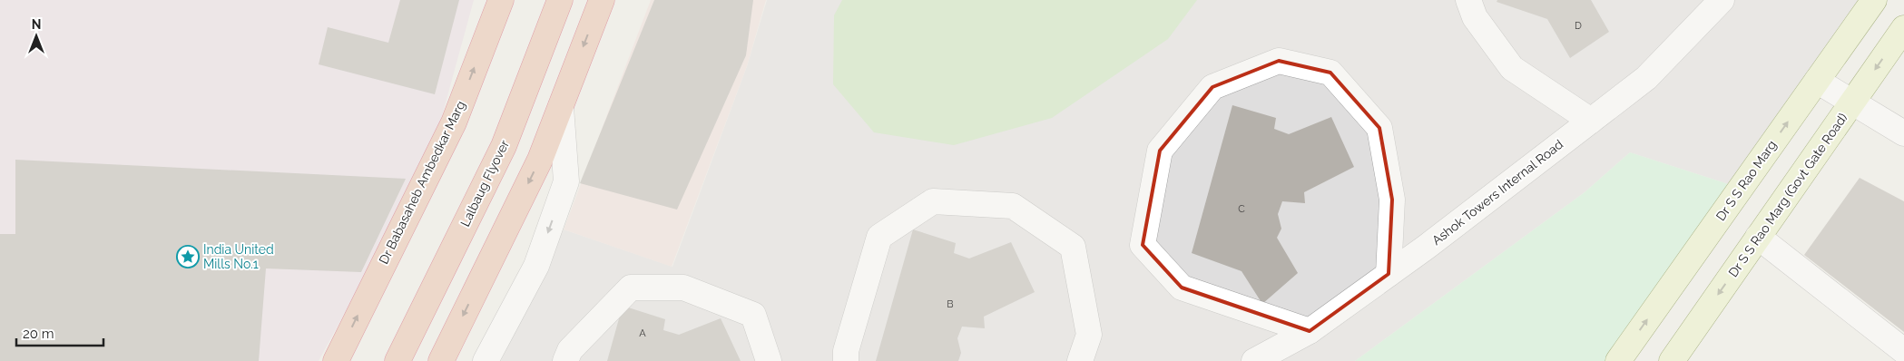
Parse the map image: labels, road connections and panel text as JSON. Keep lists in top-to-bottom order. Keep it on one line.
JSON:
{"streets":{"highway":["Dr Babasaheb Ambedkar Marg","Lalbaug Flyover"],"main road":["Dr S S Rao Marg","Dr S S Rao Marg (Govt Gate Road)"],"street":["Ashok Towers Internal Road"]},"one_way":["Dr S S Rao Marg","Dr S S Rao Marg (Govt Gate Road)"],"places":{"place":["India United Mills No.1"]},"house_numbers":["D","C","B","A"],"scale_bar":"20 m","north":"top"}
